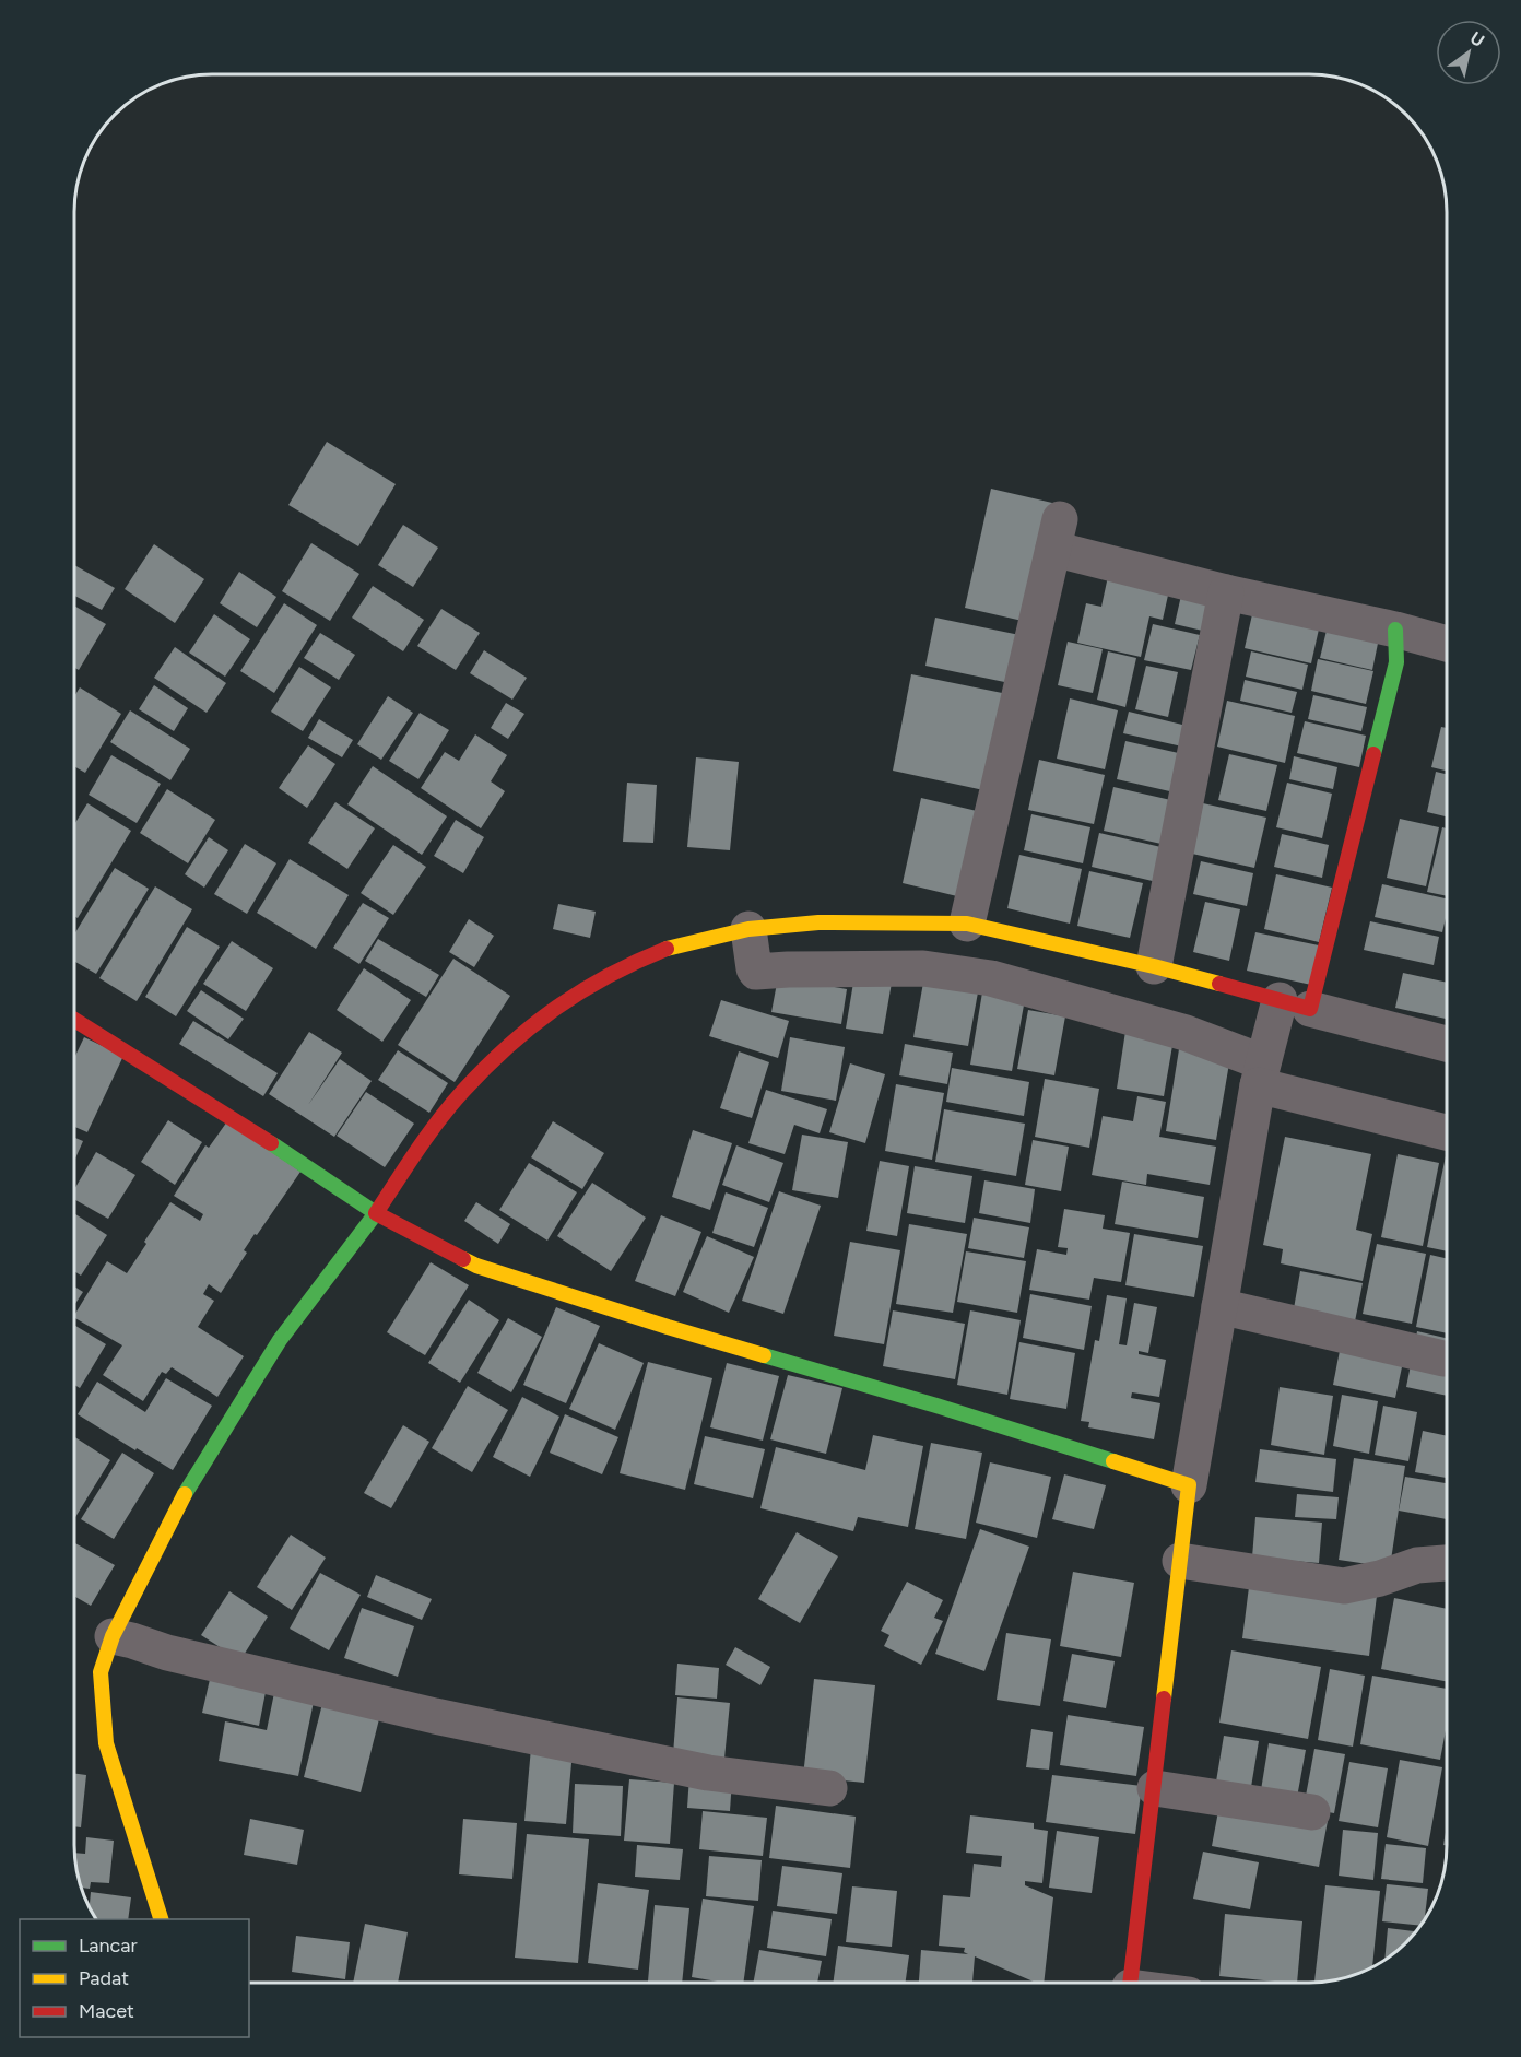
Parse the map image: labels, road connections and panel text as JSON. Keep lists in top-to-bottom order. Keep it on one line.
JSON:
{"legend":["Lancar","Padat","Macet"],"north":"top right"}
